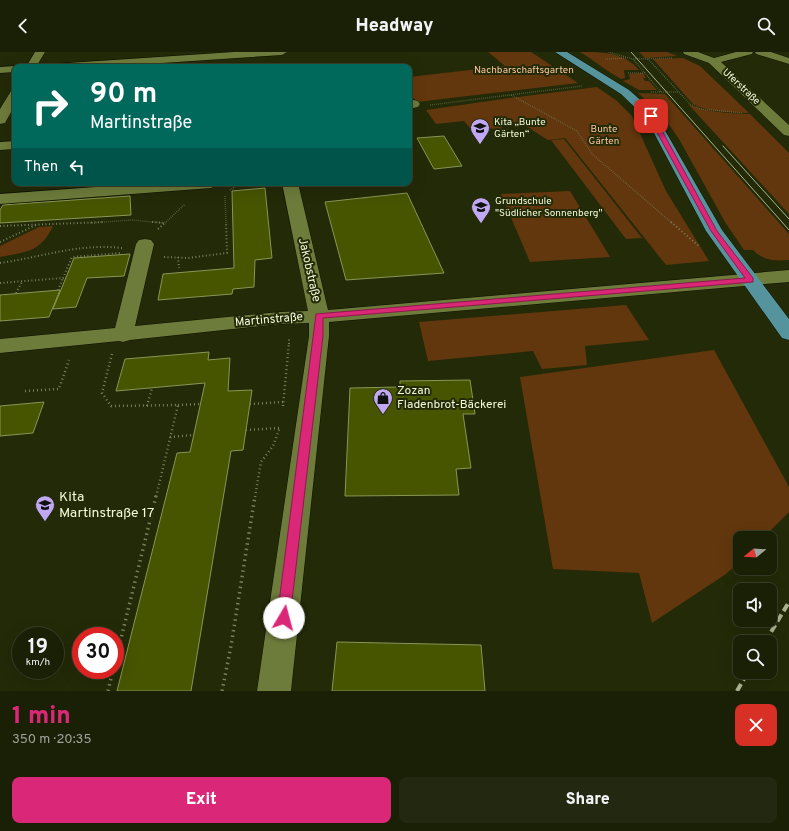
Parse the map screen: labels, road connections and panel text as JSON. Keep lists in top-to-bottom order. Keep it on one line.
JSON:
{"streets":{"street":["Uferstraße","Jakobstraße","Martinstraße"]},"crossings":[["Jakobstraße","Martinstraße"]],"parks":["Nachbarschaftsgarten","Bunte Gärten"],"places":{"school or university":["Kita „Bunte Gärten“","Grundschule \"Südlicher Sonnenberg\"","Kita Martinstraße 17"],"shop":["Zozan Fladenbrot-Bäckerei"]},"north":"left","page":{"header":"Headway","turn":["90 m","Martinstraße"],"then":"Then","speed":"19 km/h","limit":"30","heading":["1 min","350 m · 20:35"],"buttons":["Exit","Share"]}}
